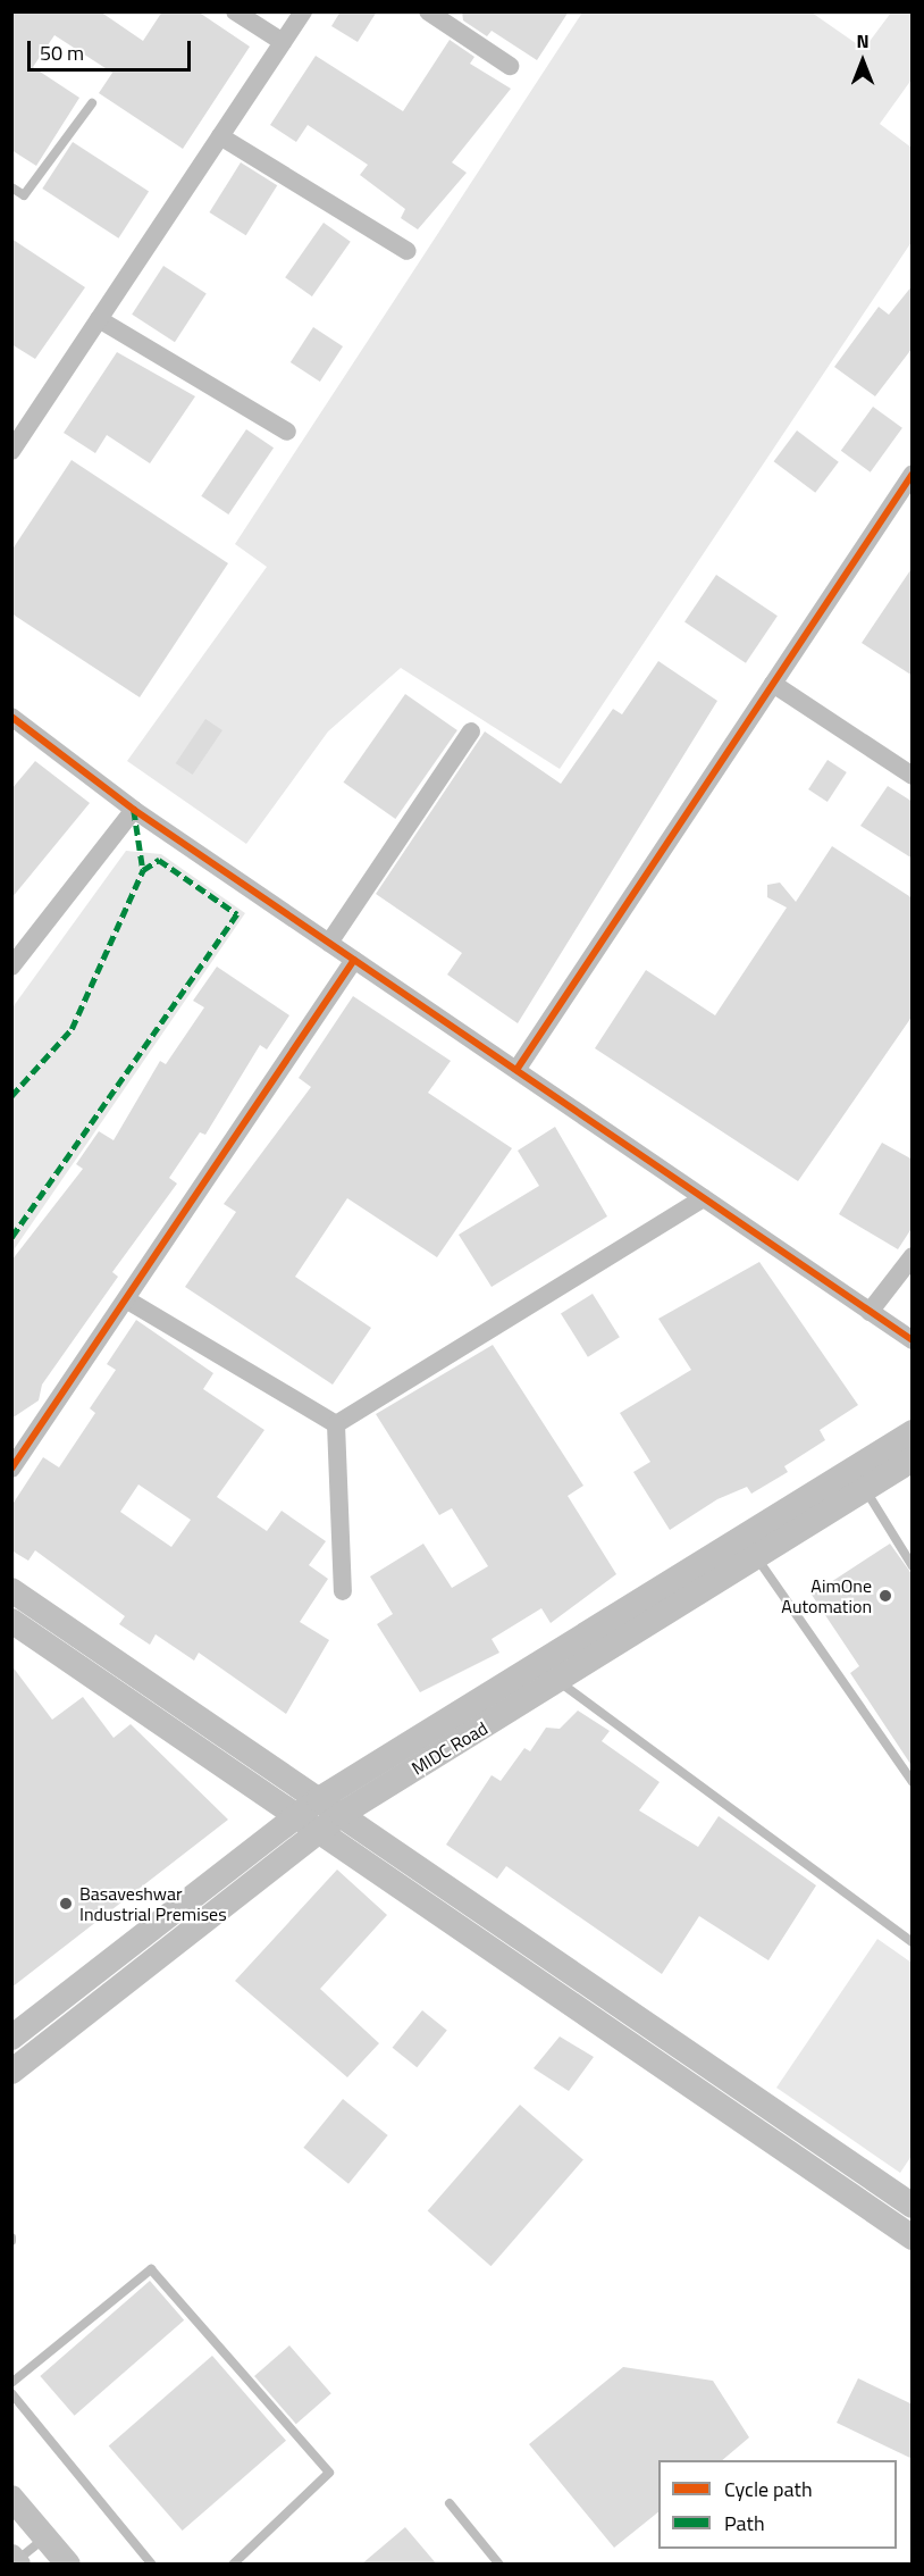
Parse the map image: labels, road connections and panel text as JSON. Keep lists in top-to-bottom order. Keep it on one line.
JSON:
{"streets":{"main road":["MIDC Road"]},"places":["AimOne Automation","Basaveshwar Industrial Premises"],"legend":["Cycle path","Path"],"scale_bar":"50 m","north":"top"}
